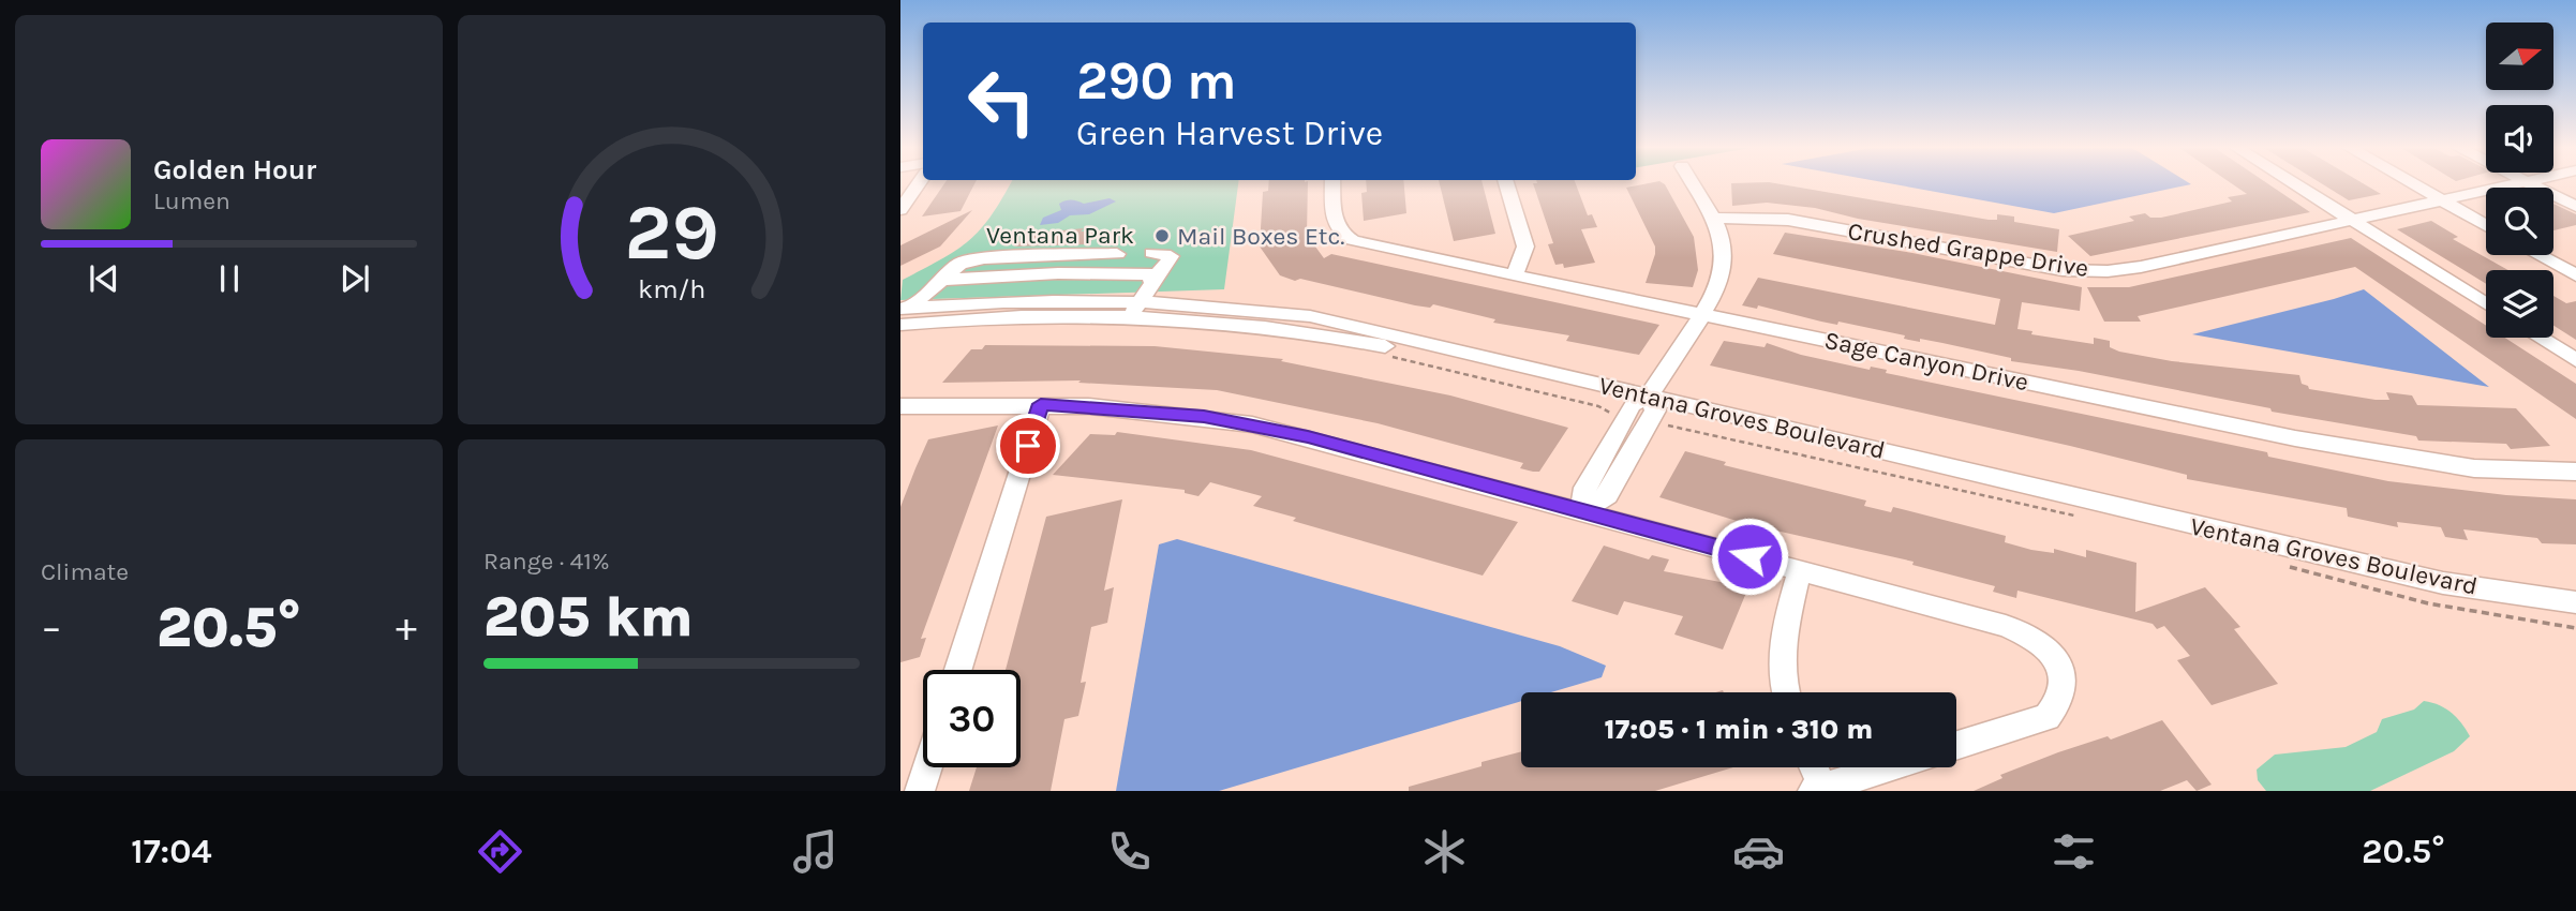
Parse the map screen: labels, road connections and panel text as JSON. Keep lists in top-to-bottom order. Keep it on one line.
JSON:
{"streets":{"street":["Crushed Grappe Drive","Sage Canyon Drive","Ventana Groves Boulevard"]},"parks":["Ventana Park"],"places":["Mail Boxes Etc."],"north":"right","page":{"turn":["290 m","Green Harvest Drive"],"song":["Golden Hour","Lumen"],"tile":["Climate",["Range · 41%","205 km"]],"heat":["−","20.5°","+"],"limit":"30","trip":"17:05 · 1 min · 310 m","tabs":["17:04","20.5°"],"gauge":["29","km/h"]}}
